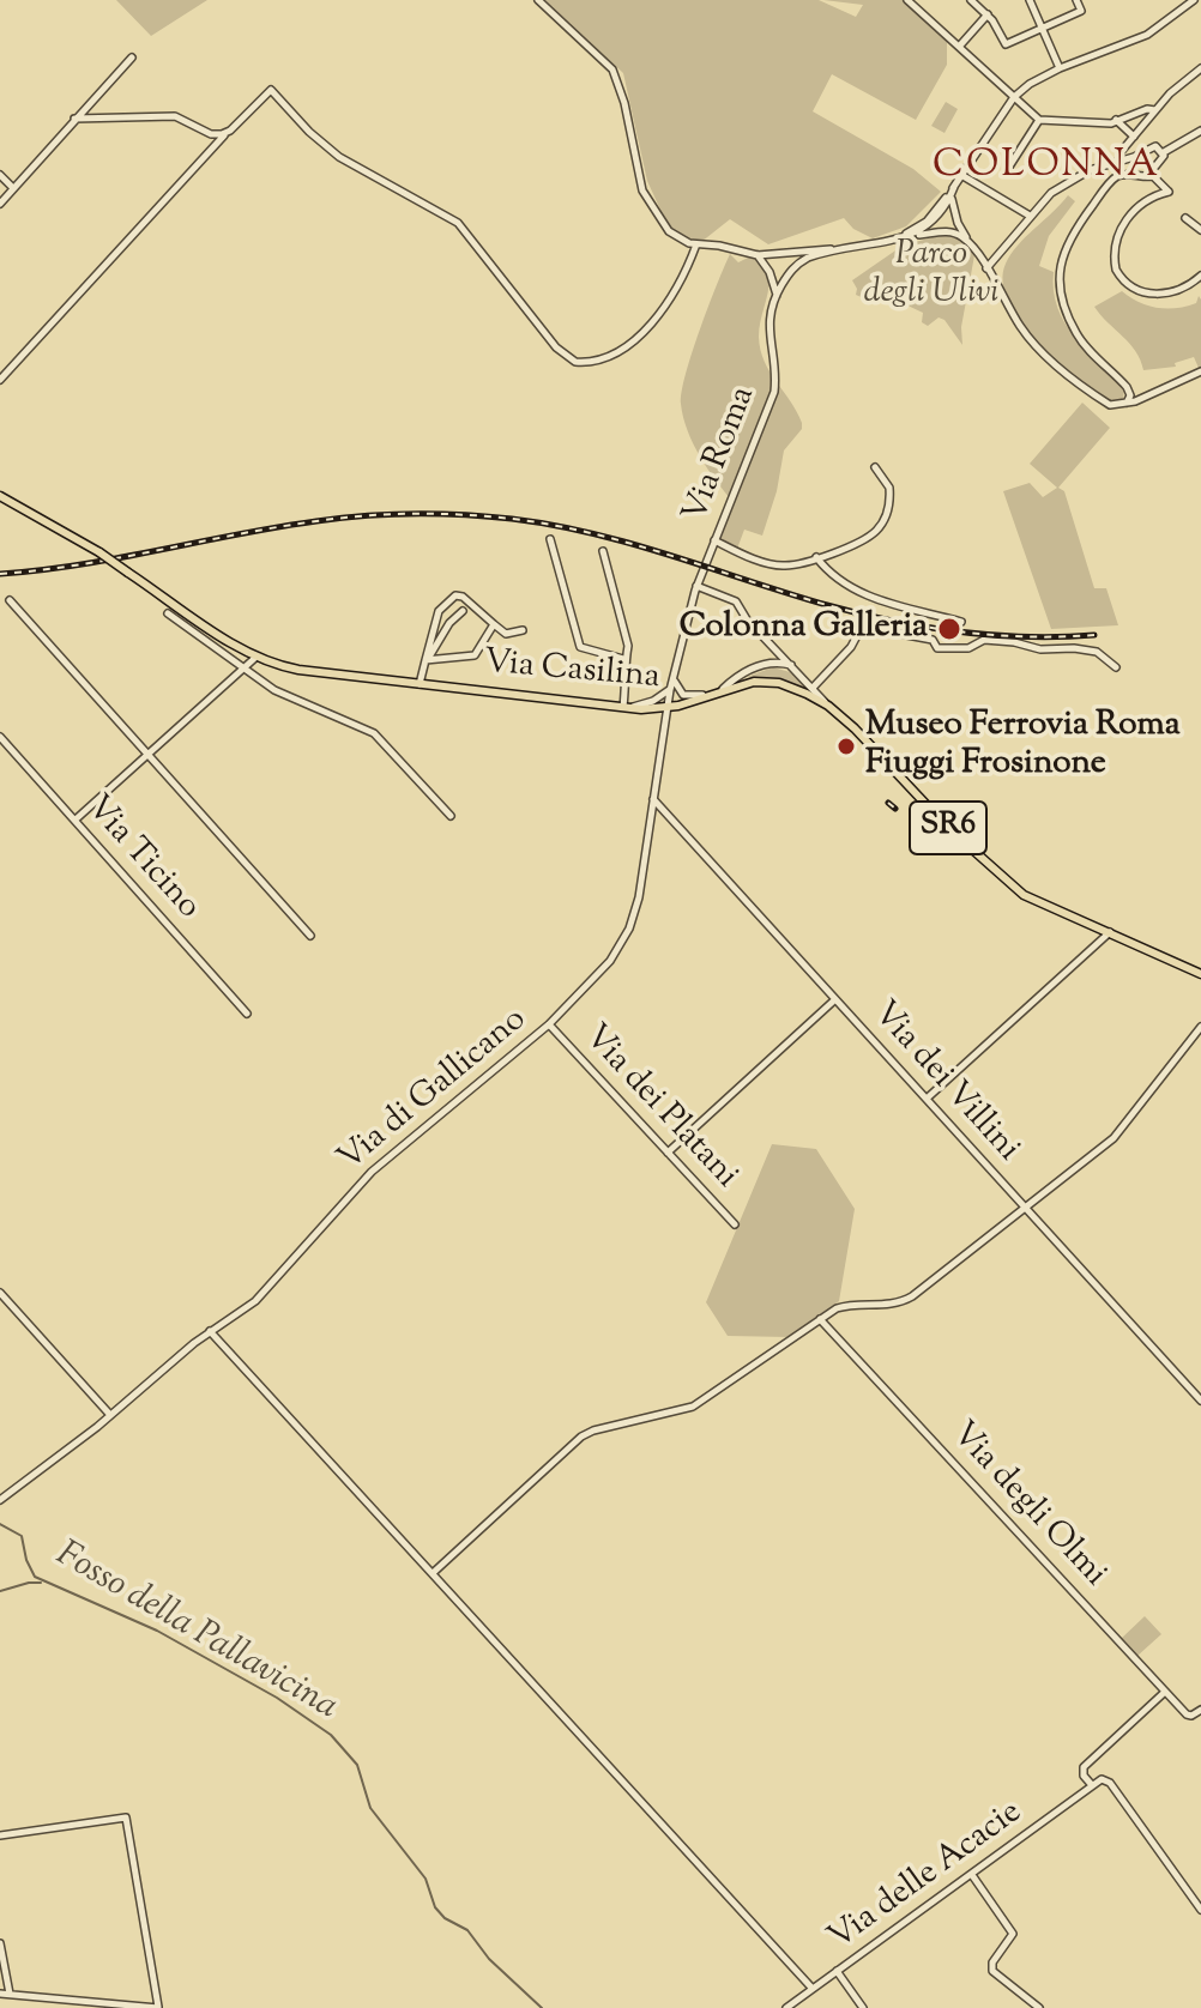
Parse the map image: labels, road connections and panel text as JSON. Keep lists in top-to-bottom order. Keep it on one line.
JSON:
{"streets":{"main road":["Via Casilina","SR6"],"street":["Via Roma","Via Ticino","Via dei Villini","Via di Gallicano","Via dei Platani","Via degli Olmi","Via delle Acacie"]},"crossings":[["Via Roma","Via Casilina"],["Via Roma","Via di Gallicano"],["Via Casilina","Via di Gallicano"],["Via dei Villini","Via di Gallicano"],["Via di Gallicano","Via dei Platani"]],"districts":["COLONNA"],"water":["Fosso della Pallavicina"],"parks":["Parco degli Ulivi"],"places":["Colonna Galleria","Museo Ferrovia Roma Fiuggi Frosinone"]}
